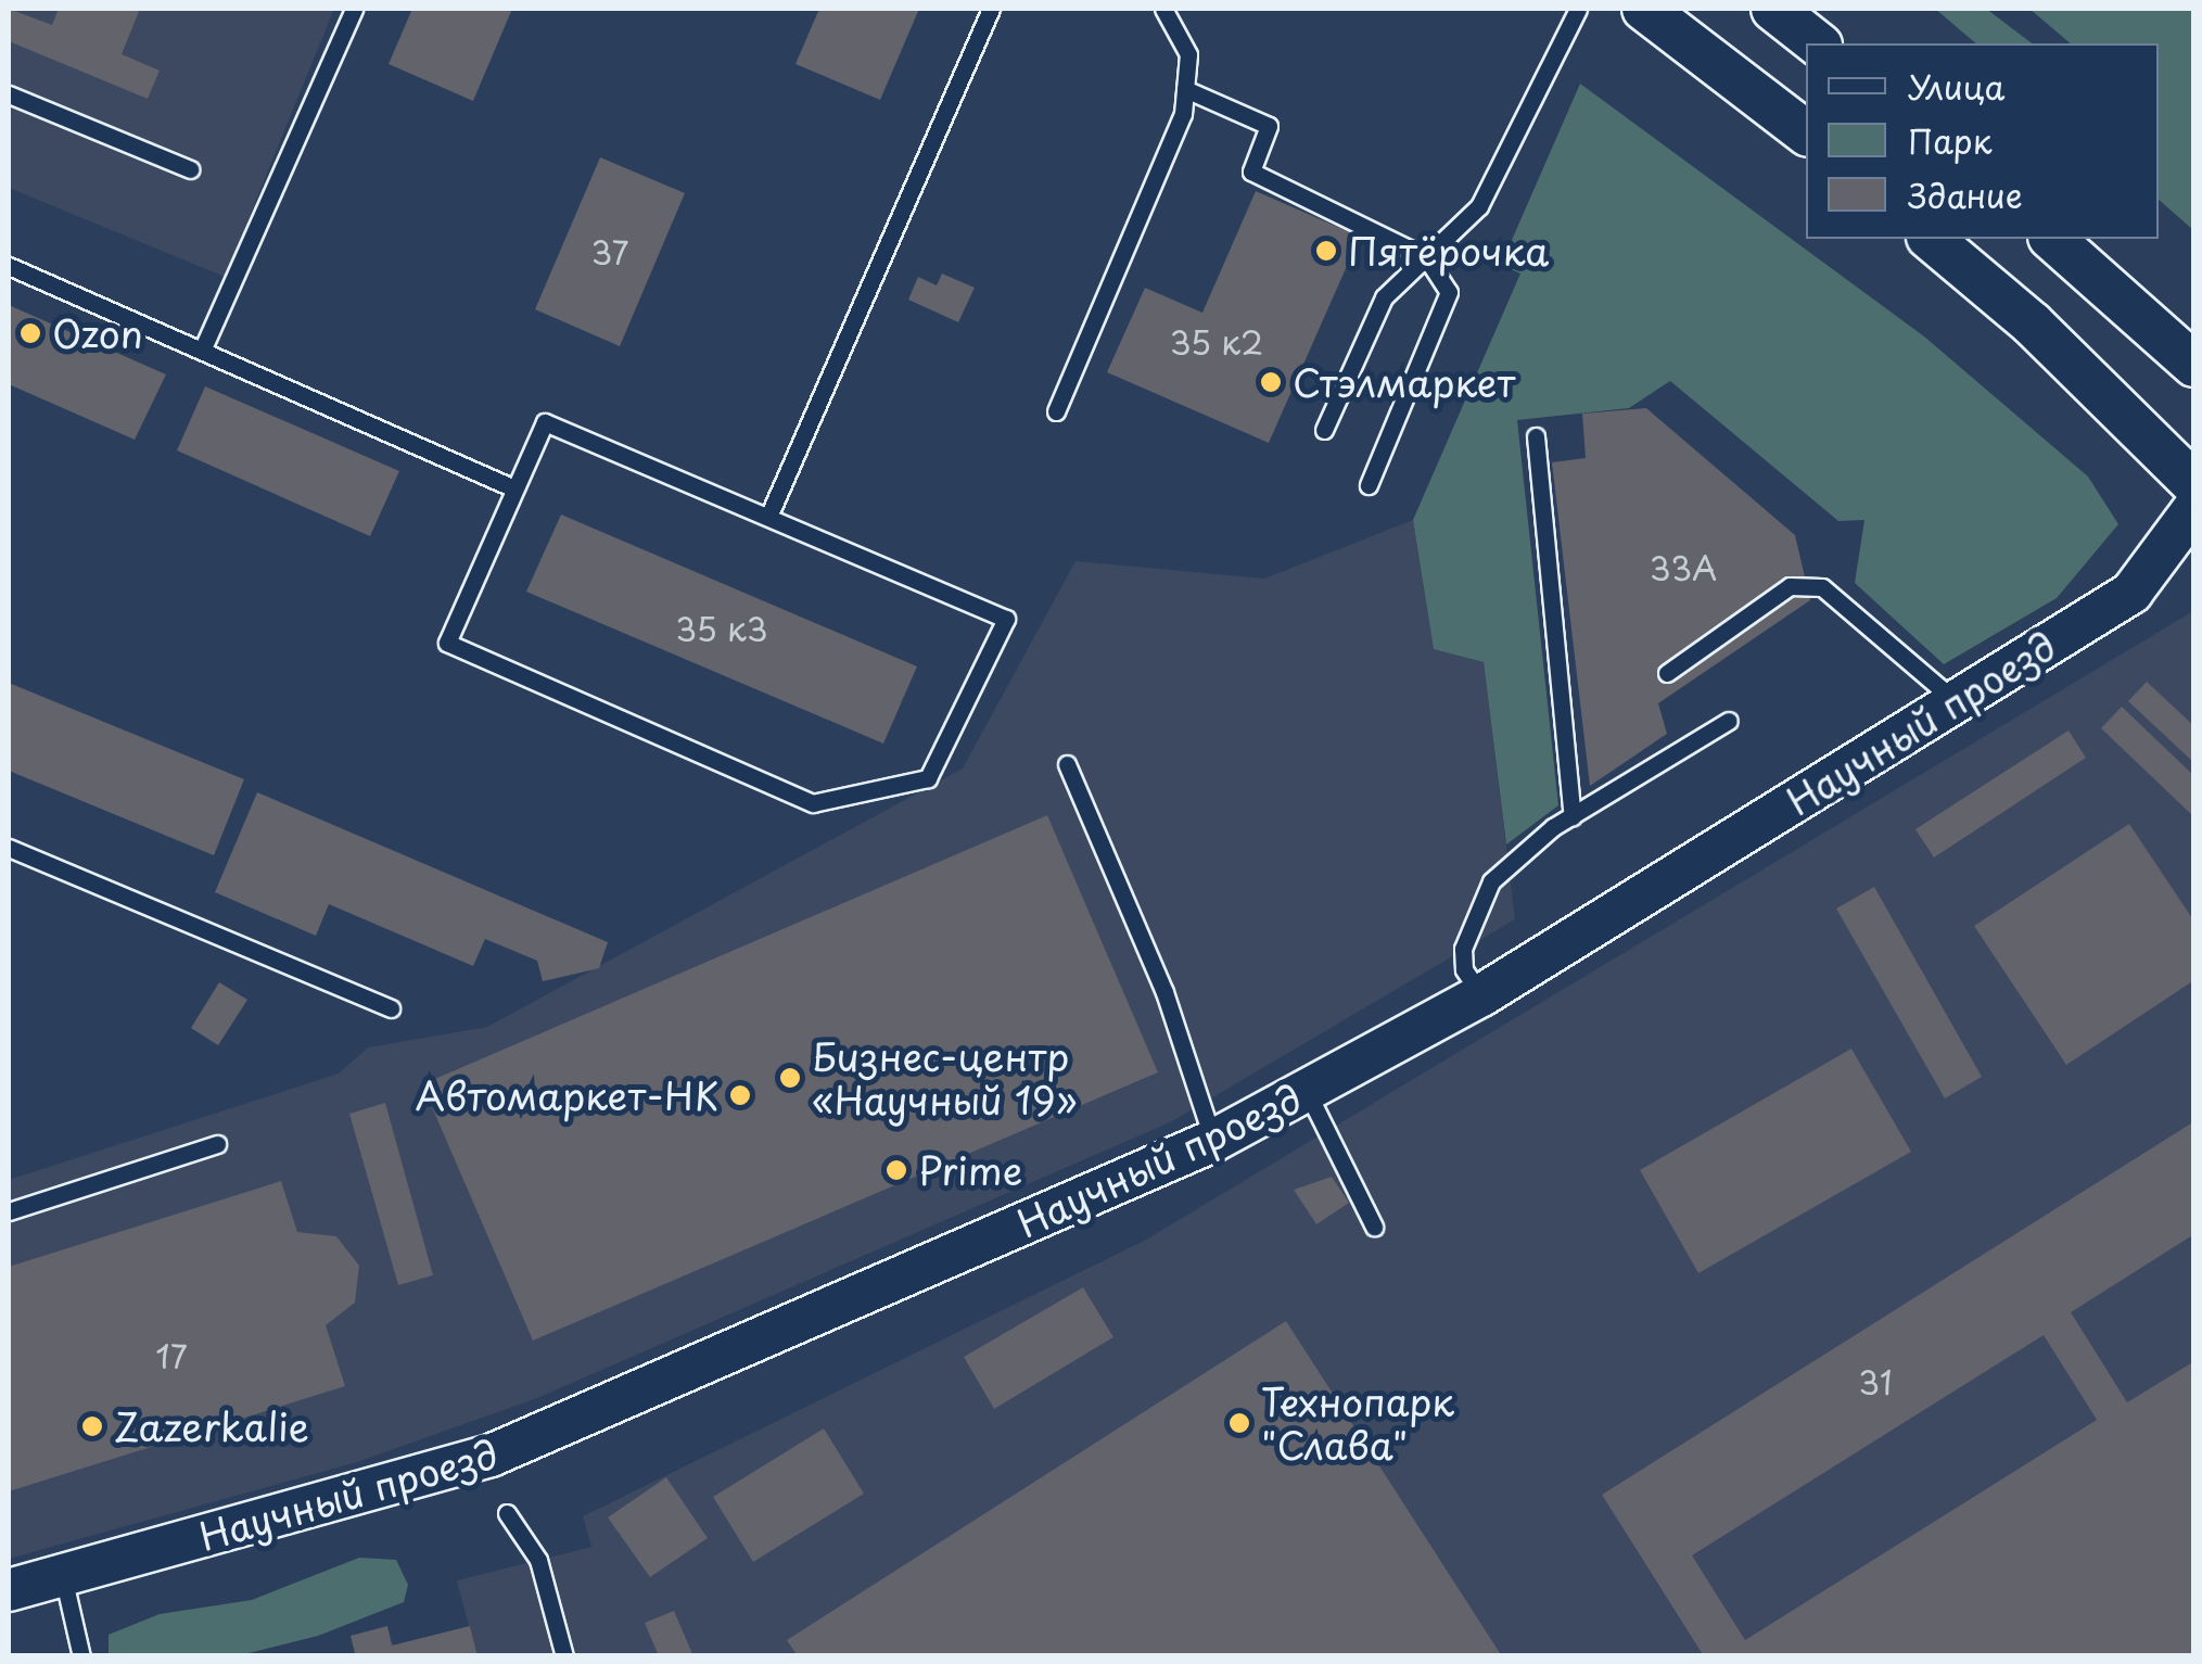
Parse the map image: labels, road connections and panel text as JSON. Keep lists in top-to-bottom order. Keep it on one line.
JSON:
{"streets":{"street":["Научный проезд"]},"places":["Пятёрочка","Ozon","Стэлмаркет","Бизнес-центр «Научный 19»","Автомаркет-НК","Prime","Технопарк \"Слава\"","Zazerkalie"],"house_numbers":["37","35 к2","33А","35 к3","17","31"],"legend":["Улица","Парк","Здание"]}
